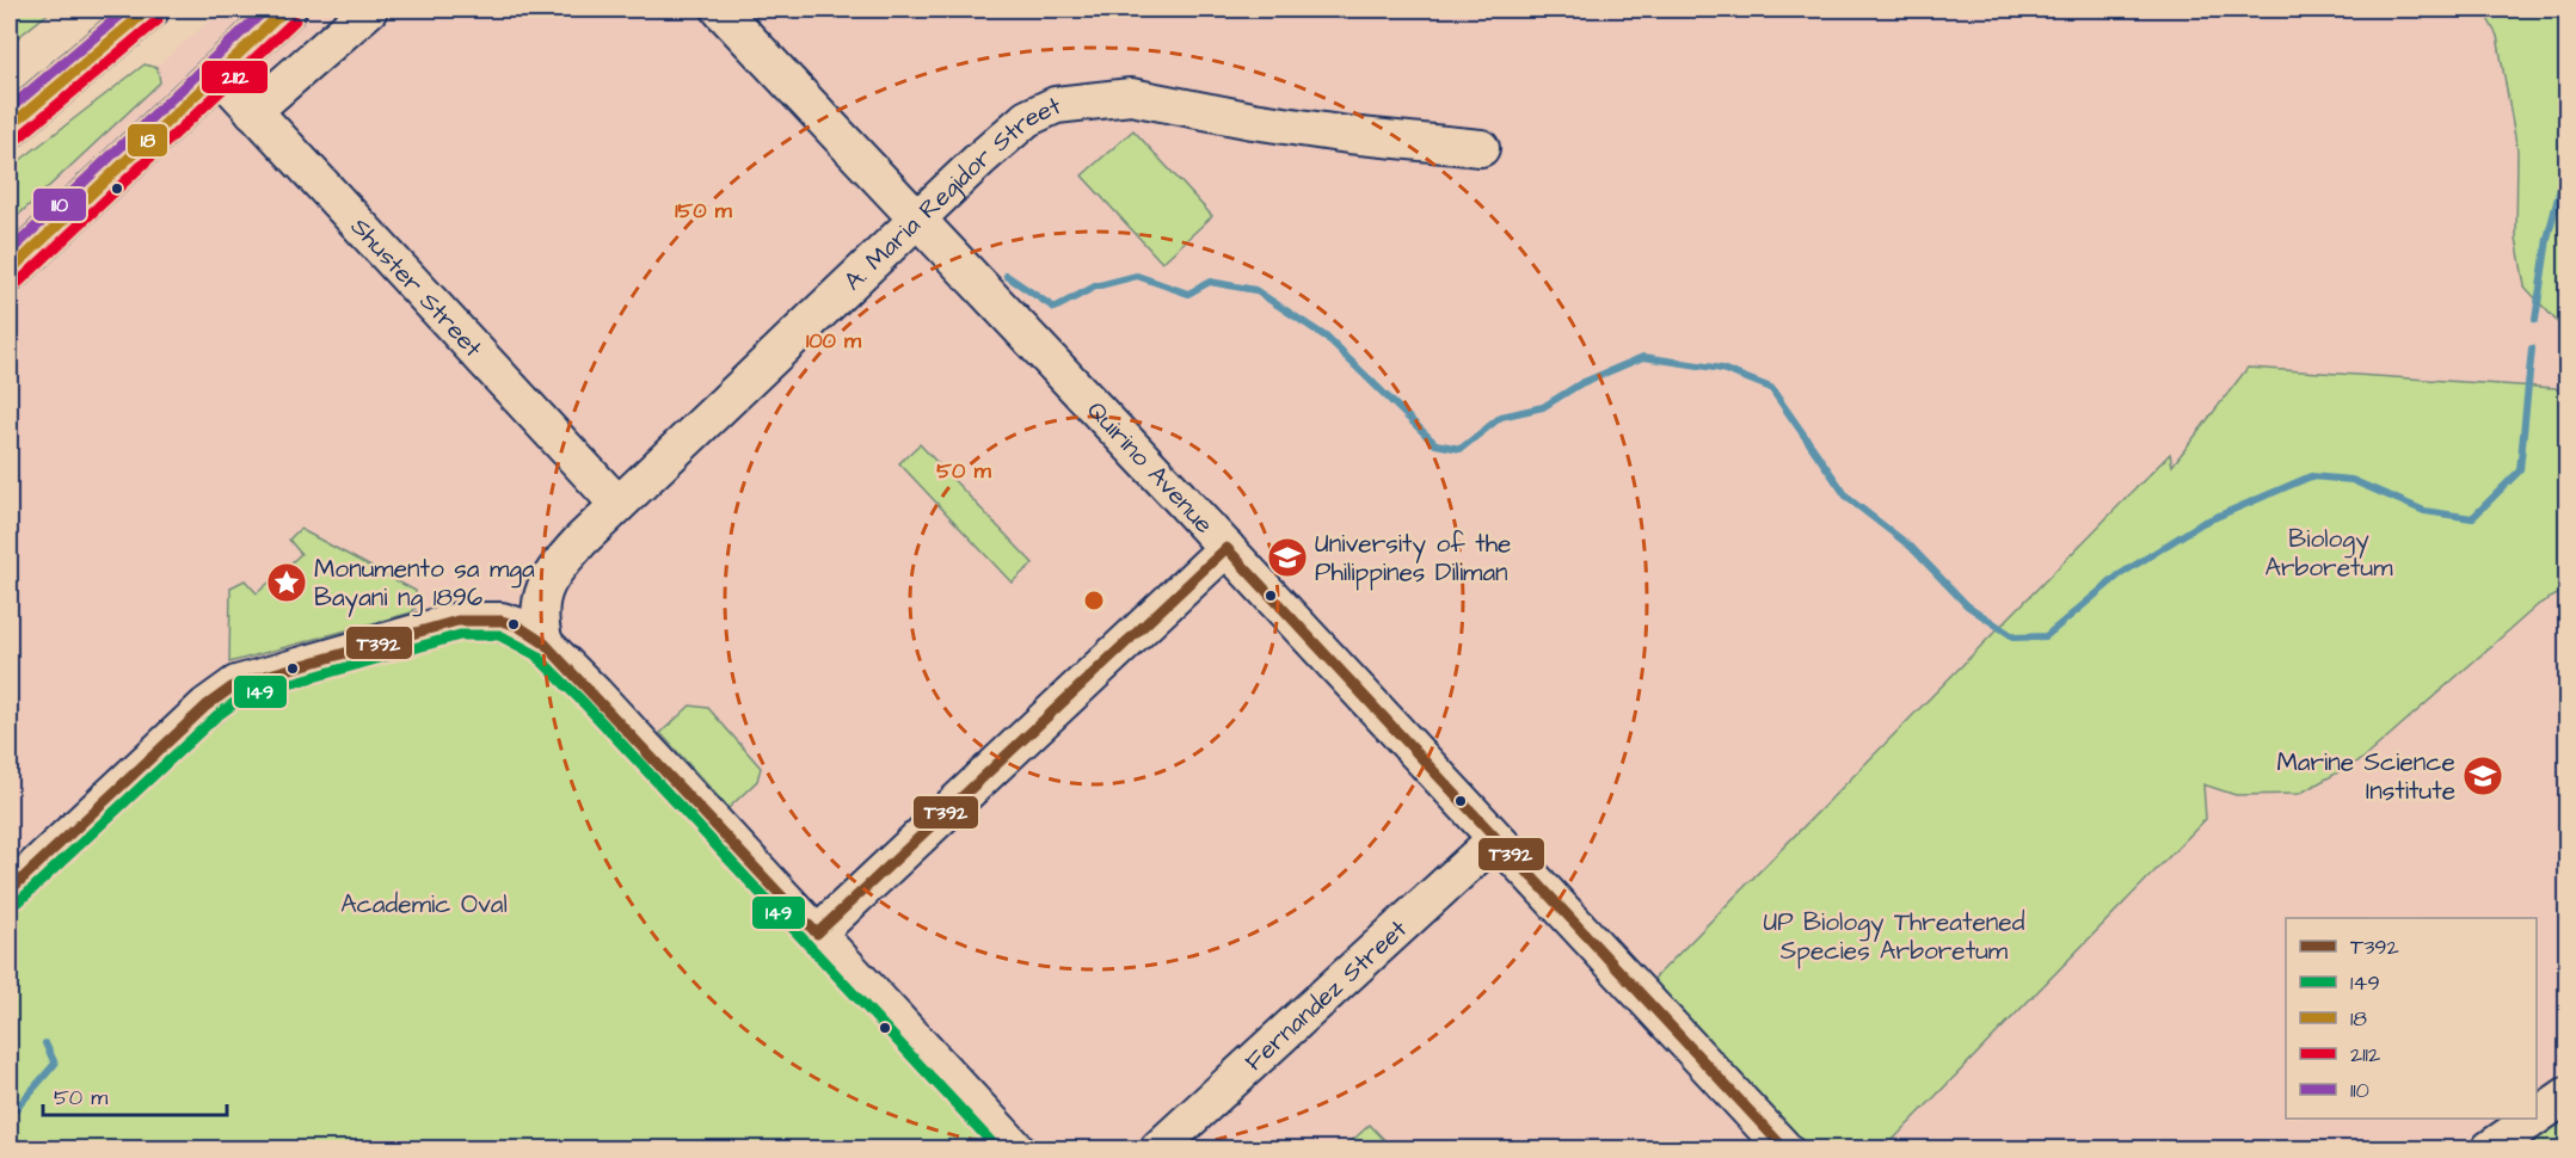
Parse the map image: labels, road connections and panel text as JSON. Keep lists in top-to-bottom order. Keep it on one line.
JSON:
{"streets":{"street":["A. Maria Regidor Street","Shuster Street","Quirino Avenue","Fernandez Street"]},"crossings":[["A. Maria Regidor Street","Shuster Street"],["A. Maria Regidor Street","Quirino Avenue"],["Quirino Avenue","Fernandez Street"]],"parks":["Biology Arboretum","Academic Oval","UP Biology Threatened Species Arboretum"],"places":{"school or university":["University of the Philippines Diliman","Marine Science Institute"],"place":["Monumento sa mga Bayani ng 1896"]},"lines":["transit line 18","transit line 110","transit line 2112","transit line T392","transit line 149"],"legend":["T392","149","18","2112","110"],"scale_bar":"50 m","rings":["150 m","100 m","50 m"]}
